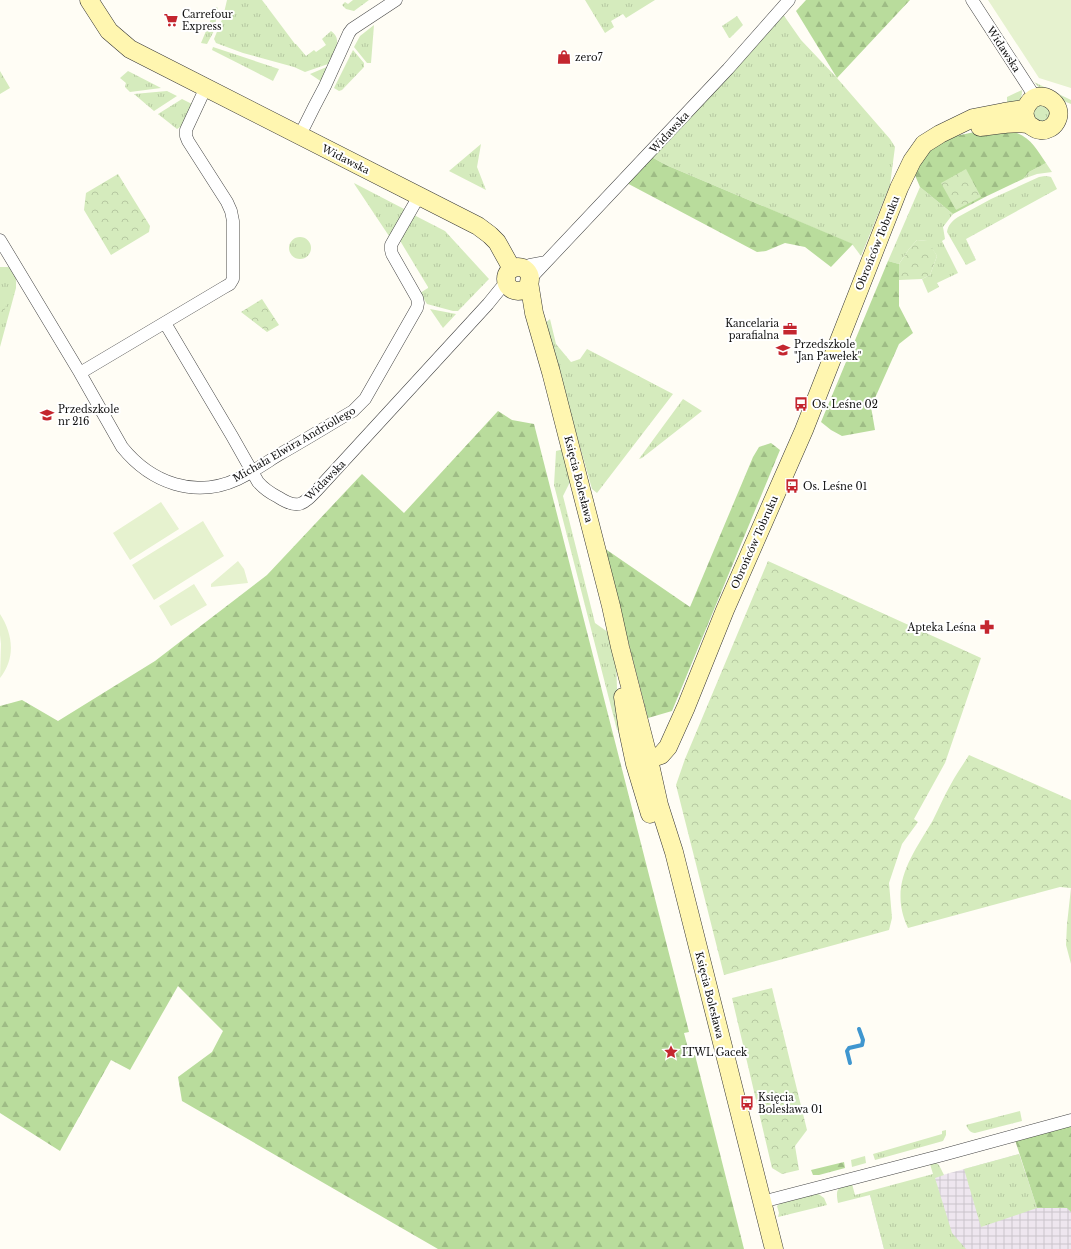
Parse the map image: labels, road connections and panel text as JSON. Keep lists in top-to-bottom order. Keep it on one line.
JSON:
{"streets":{"street":["Widawska","Obrońców Tobruku","Michała Elwira Andriollego","Księcia Bolesława"]},"crossings":[["Widawska","Obrońców Tobruku"],["Widawska","Michała Elwira Andriollego"],["Widawska","Księcia Bolesława"],["Obrońców Tobruku","Księcia Bolesława"]],"places":{"supermarket":["Carrefour Express"],"shop":["zero7"],"office":["Kancelaria parafialna"],"school or university":["Przedszkole \"Jan Pawełek\"","Przedszkole nr 216"],"bus stop":["Os. Leśne 02","Os. Leśne 01","Księcia Bolesława 01"],"pharmacy":["Apteka Leśna"],"place":["ITWL Gacek"]}}
